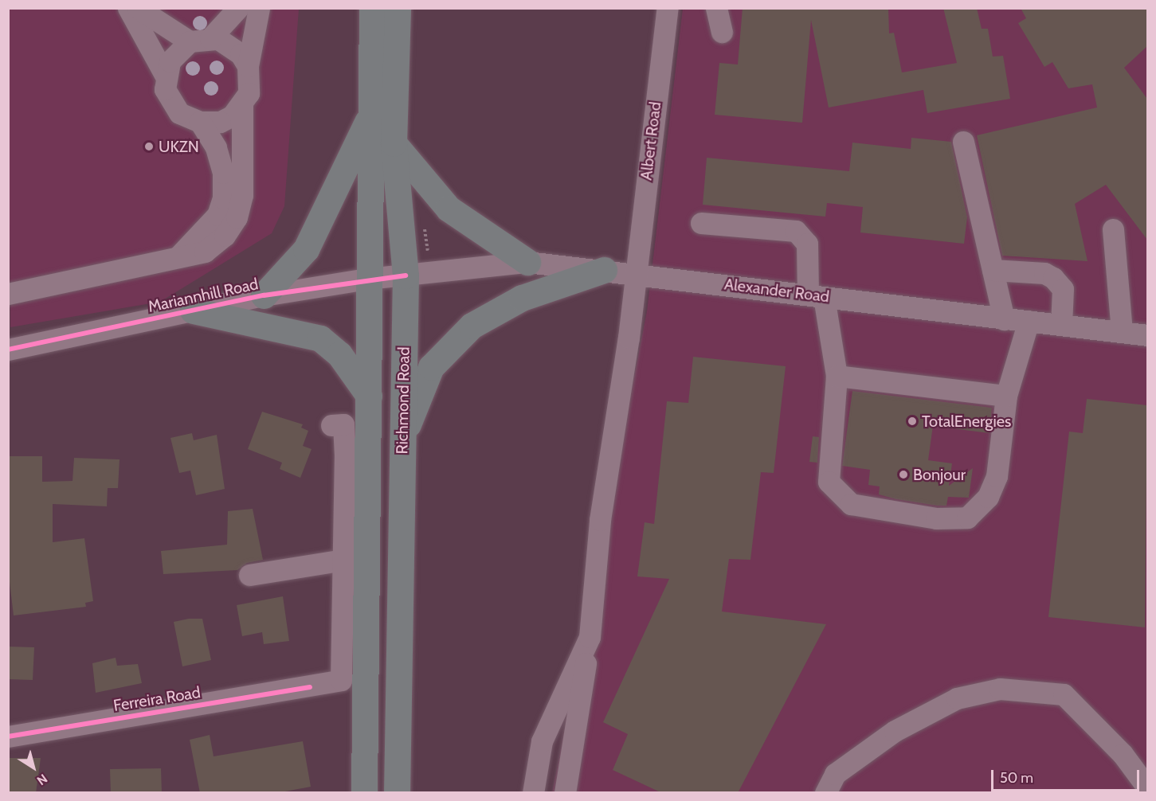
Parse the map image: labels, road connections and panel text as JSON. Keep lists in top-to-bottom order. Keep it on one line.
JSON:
{"streets":{"highway":["Richmond Road"],"street":["Albert Road","Alexander Road","Mariannhill Road","Ferreira Road"]},"crossings":[["Albert Road","Alexander Road"],["Alexander Road","Mariannhill Road"],["Alexander Road","Richmond Road"],["Mariannhill Road","Richmond Road"]],"places":["UKZN","TotalEnergies","Bonjour"],"scale_bar":"50 m","north":"bottom right"}
